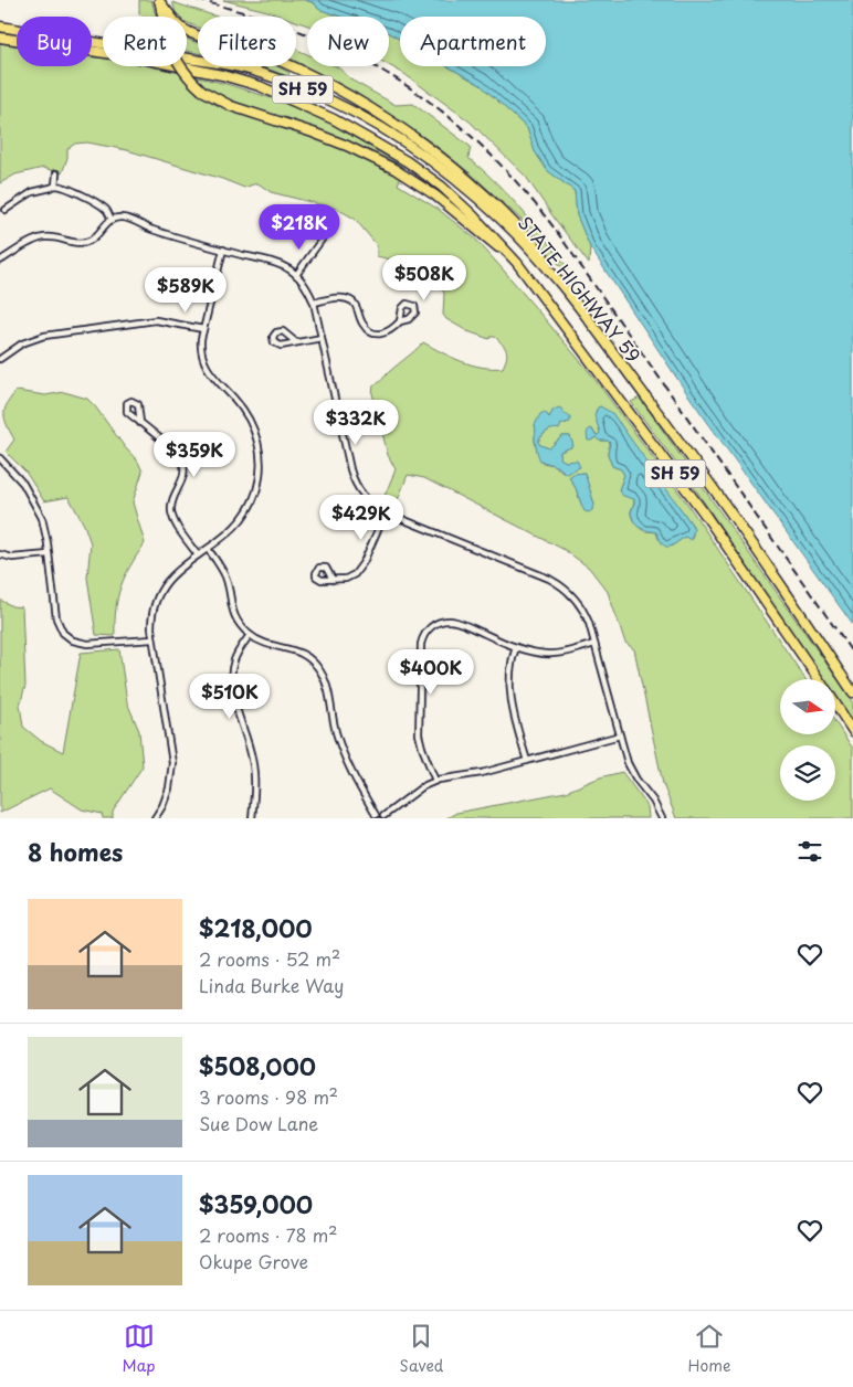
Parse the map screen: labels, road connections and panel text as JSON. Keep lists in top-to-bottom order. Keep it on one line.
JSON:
{"streets":{"main road":["SH 59","STATE HIGHWAY 59"]},"north":"right","page":{"chip":["Buy","Rent","Filters","New","Apartment"],"price":["$218K","$508K","$589K","$332K","$359K","$429K","$400K","$510K"],"heading":"8 homes","list":[{"name":"$218,000","note":"2 rooms · 52 m² · Linda Burke Way"},{"name":"$508,000","note":"3 rooms · 98 m² · Sue Dow Lane"},{"name":"$359,000","note":"2 rooms · 78 m² · Okupe Grove"}],"tabs":["Map","Saved","Home"]}}
